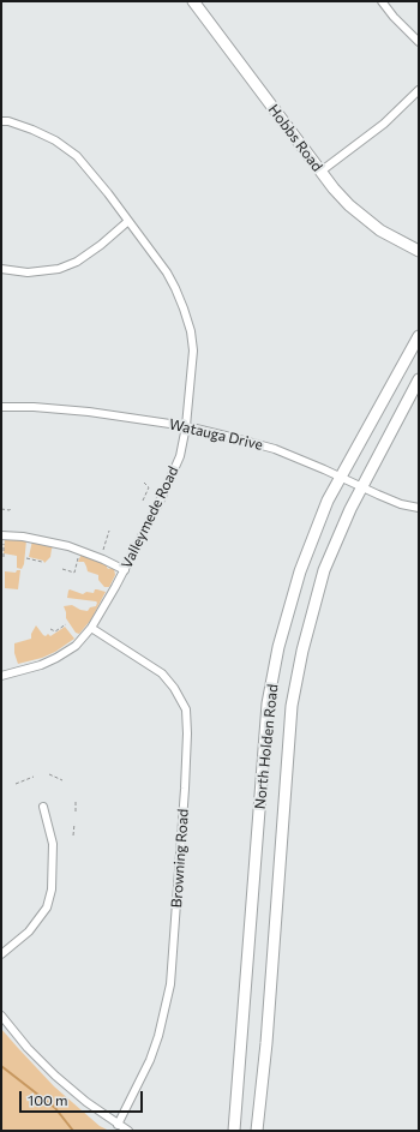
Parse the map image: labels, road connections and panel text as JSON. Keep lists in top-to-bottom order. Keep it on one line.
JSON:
{"streets":{"main road":["Hobbs Road","North Holden Road"],"street":["Watauga Drive","Valleymede Road","Browning Road"]},"crossings":[["Watauga Drive","Valleymede Road"],["Watauga Drive","North Holden Road"],["Valleymede Road","Browning Road"]],"scale_bar":"100 m"}
